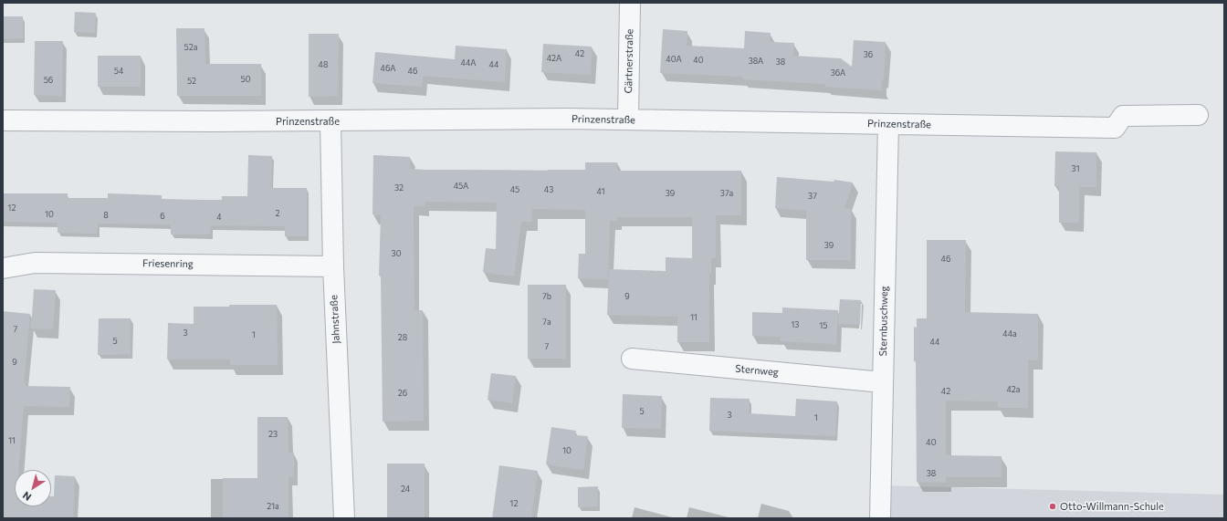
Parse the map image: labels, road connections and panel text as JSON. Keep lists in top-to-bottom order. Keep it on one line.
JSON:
{"streets":{"street":["Gärtnerstraße","Prinzenstraße","Friesenring","Jahnstraße","Sternbuschweg","Sternweg"]},"crossings":[["Gärtnerstraße","Prinzenstraße"],["Prinzenstraße","Jahnstraße"],["Prinzenstraße","Sternbuschweg"],["Friesenring","Jahnstraße"],["Sternbuschweg","Sternweg"]],"places":["Otto-Willmann-Schule"],"house_numbers":["52a","42","36","42A","40A","40","38A","38","44A","48","44","46A","54","46","36A","50","56","52","31","45A","32","45","43","41","39","37a","37","12","2","10","8","6","4","39","30","46","7b","9","11","7a","13","15","7","3","44a","1","28","5","44","7","9","42a","42","26","5","3","1","23","11","40","10","38","24","12","21a"],"north":"bottom left"}
